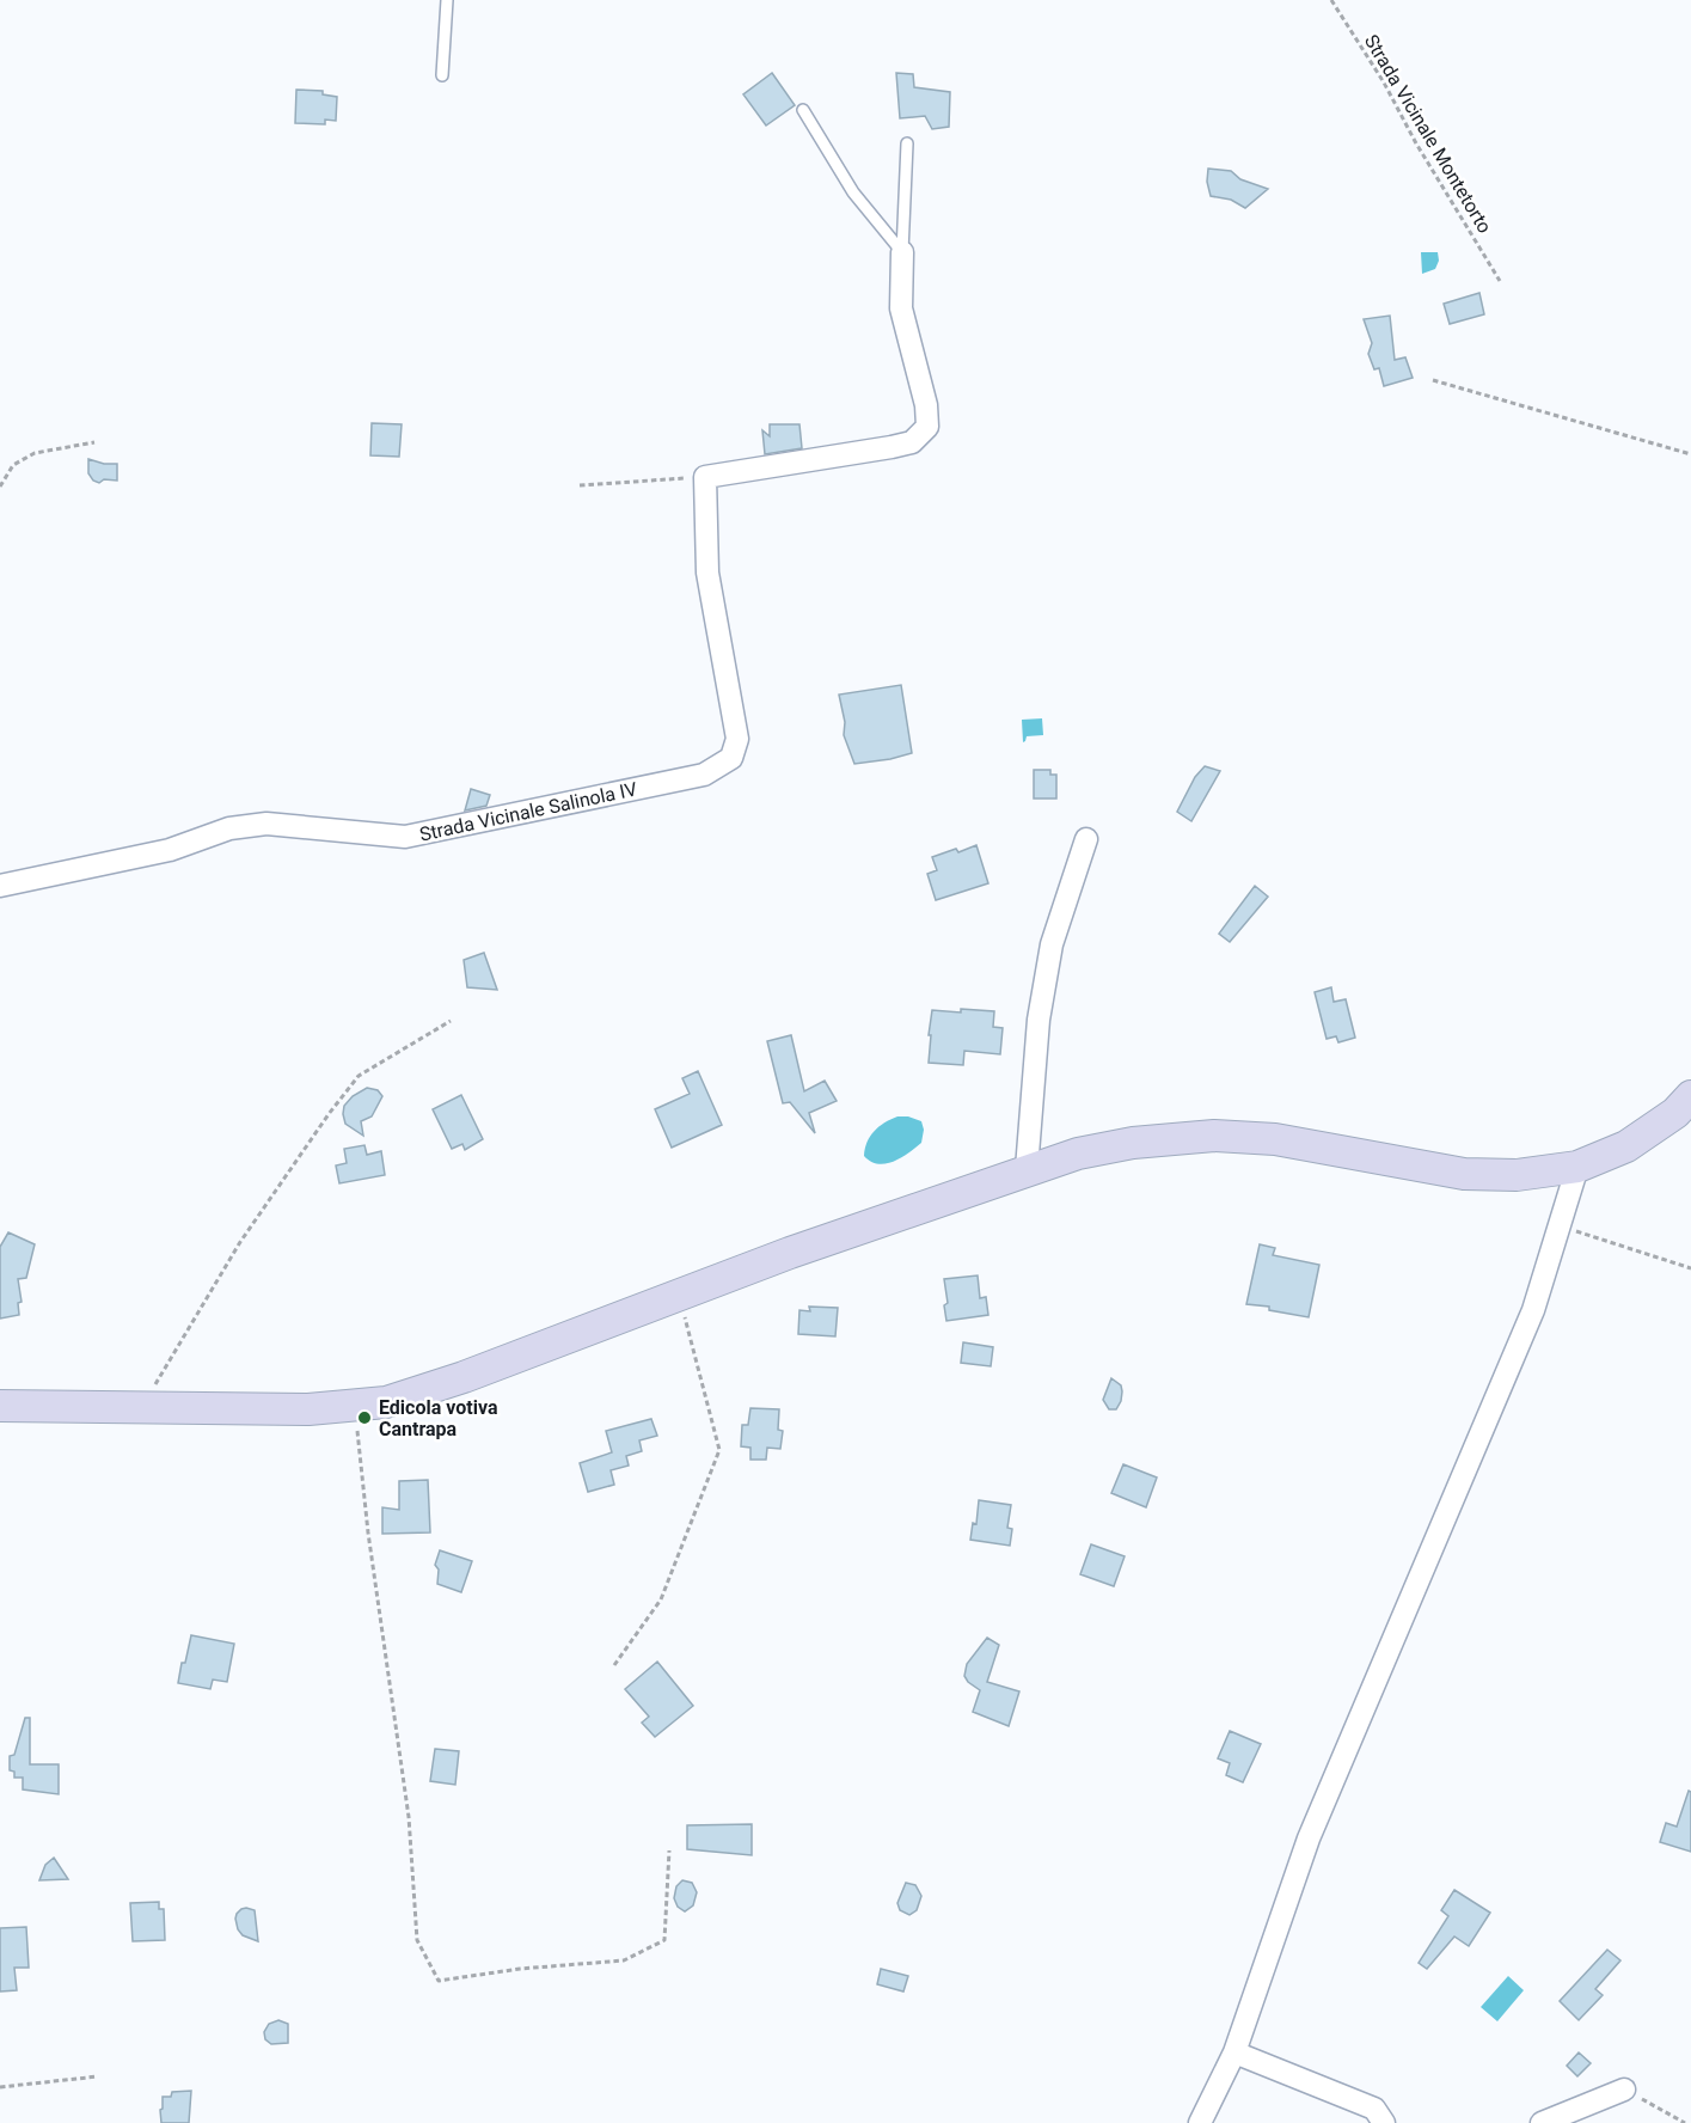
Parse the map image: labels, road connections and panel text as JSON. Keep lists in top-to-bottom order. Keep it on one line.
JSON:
{"streets":{"street":["Strada Vicinale Salinola IV"],"path":["Strada Vicinale Montetorto"]},"places":["Edicola votiva Cantrapa"]}
